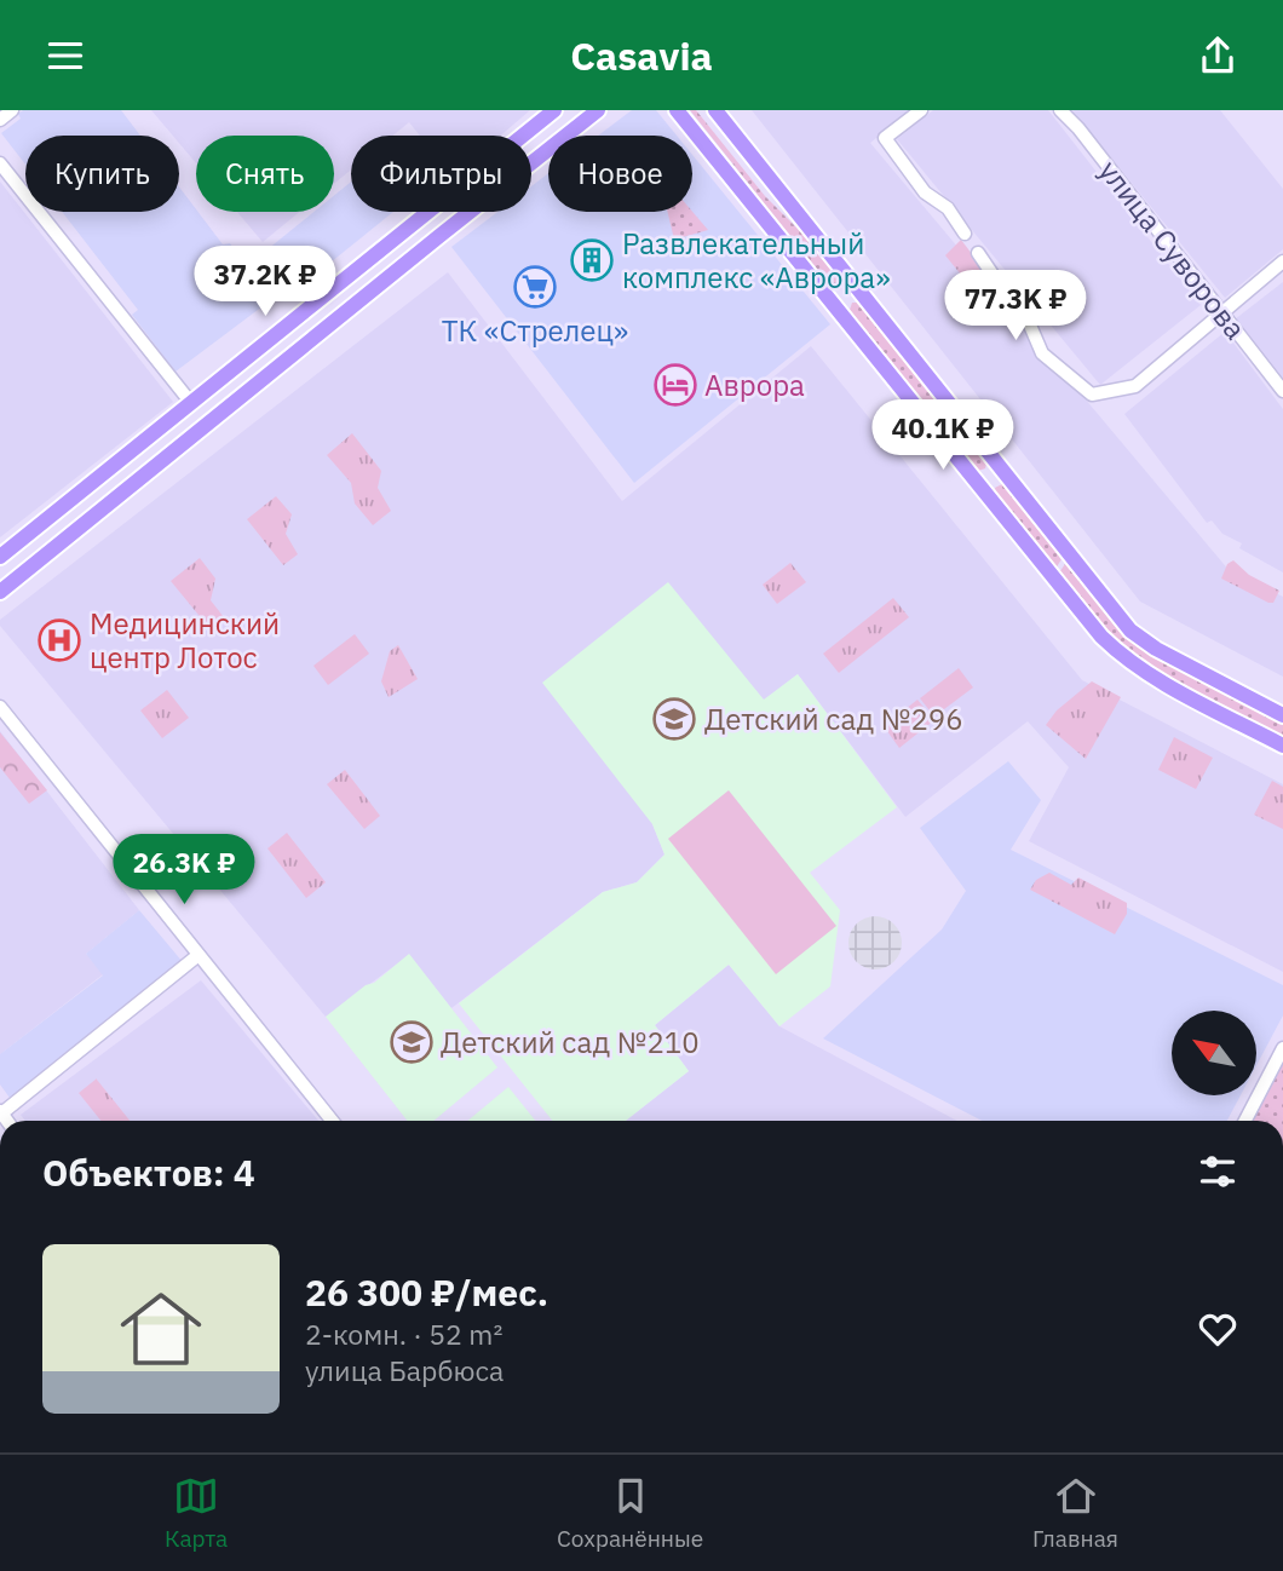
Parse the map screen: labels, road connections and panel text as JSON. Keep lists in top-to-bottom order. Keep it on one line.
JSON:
{"streets":{"street":["улица Суворова"]},"places":{"building":["Развлекательный комплекс «Аврора»"],"supermarket":["ТК «Стрелец»"],"hotel":["Аврора"],"hospital":["Медицинский центр Лотос"],"school or university":["Детский сад №296","Детский сад №210"]},"north":"top left","page":{"header":"Casavia","chip":["Купить","Снять","Фильтры","Новое"],"price":["37.2K ₽","77.3K ₽","40.1K ₽","26.3K ₽"],"heading":"Объектов: 4","list":[{"name":"26 300 ₽/мес.","note":"2-комн. · 52 m² · улица Барбюса"}],"tabs":["Карта","Сохранённые","Главная"]}}
